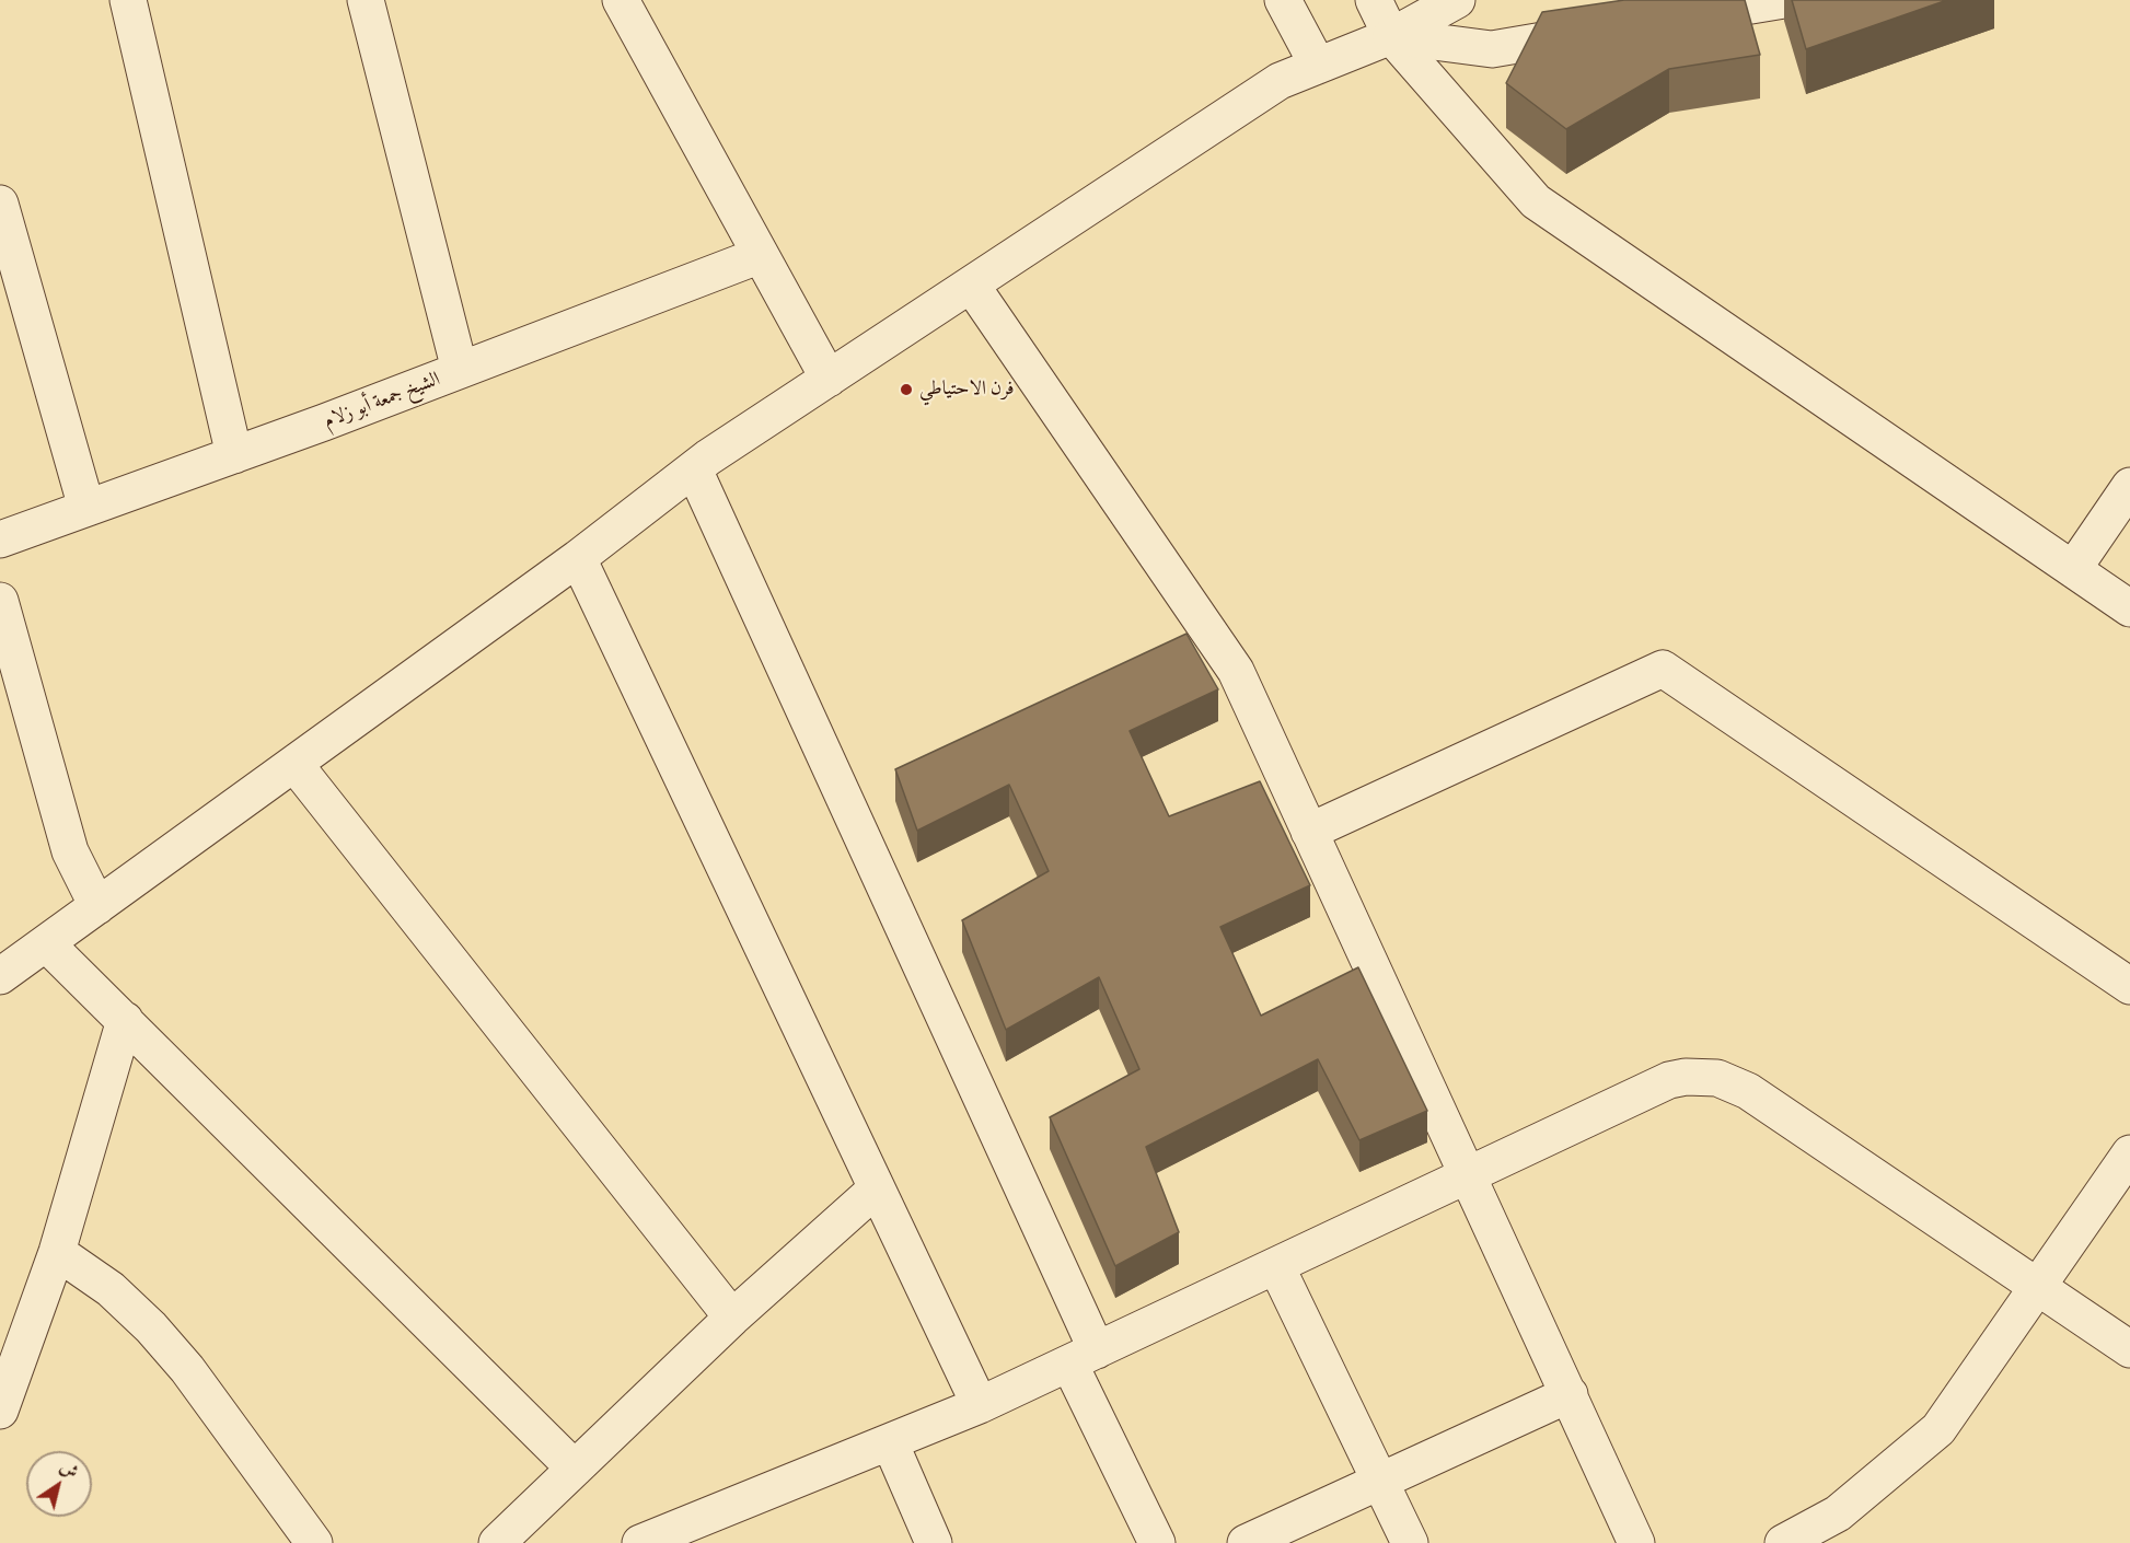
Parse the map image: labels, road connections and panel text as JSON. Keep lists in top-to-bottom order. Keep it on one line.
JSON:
{"streets":{"street":["الشيخ جمعة أبو زلام"]},"places":["فرن الاحتياطي"],"north":"top right"}
